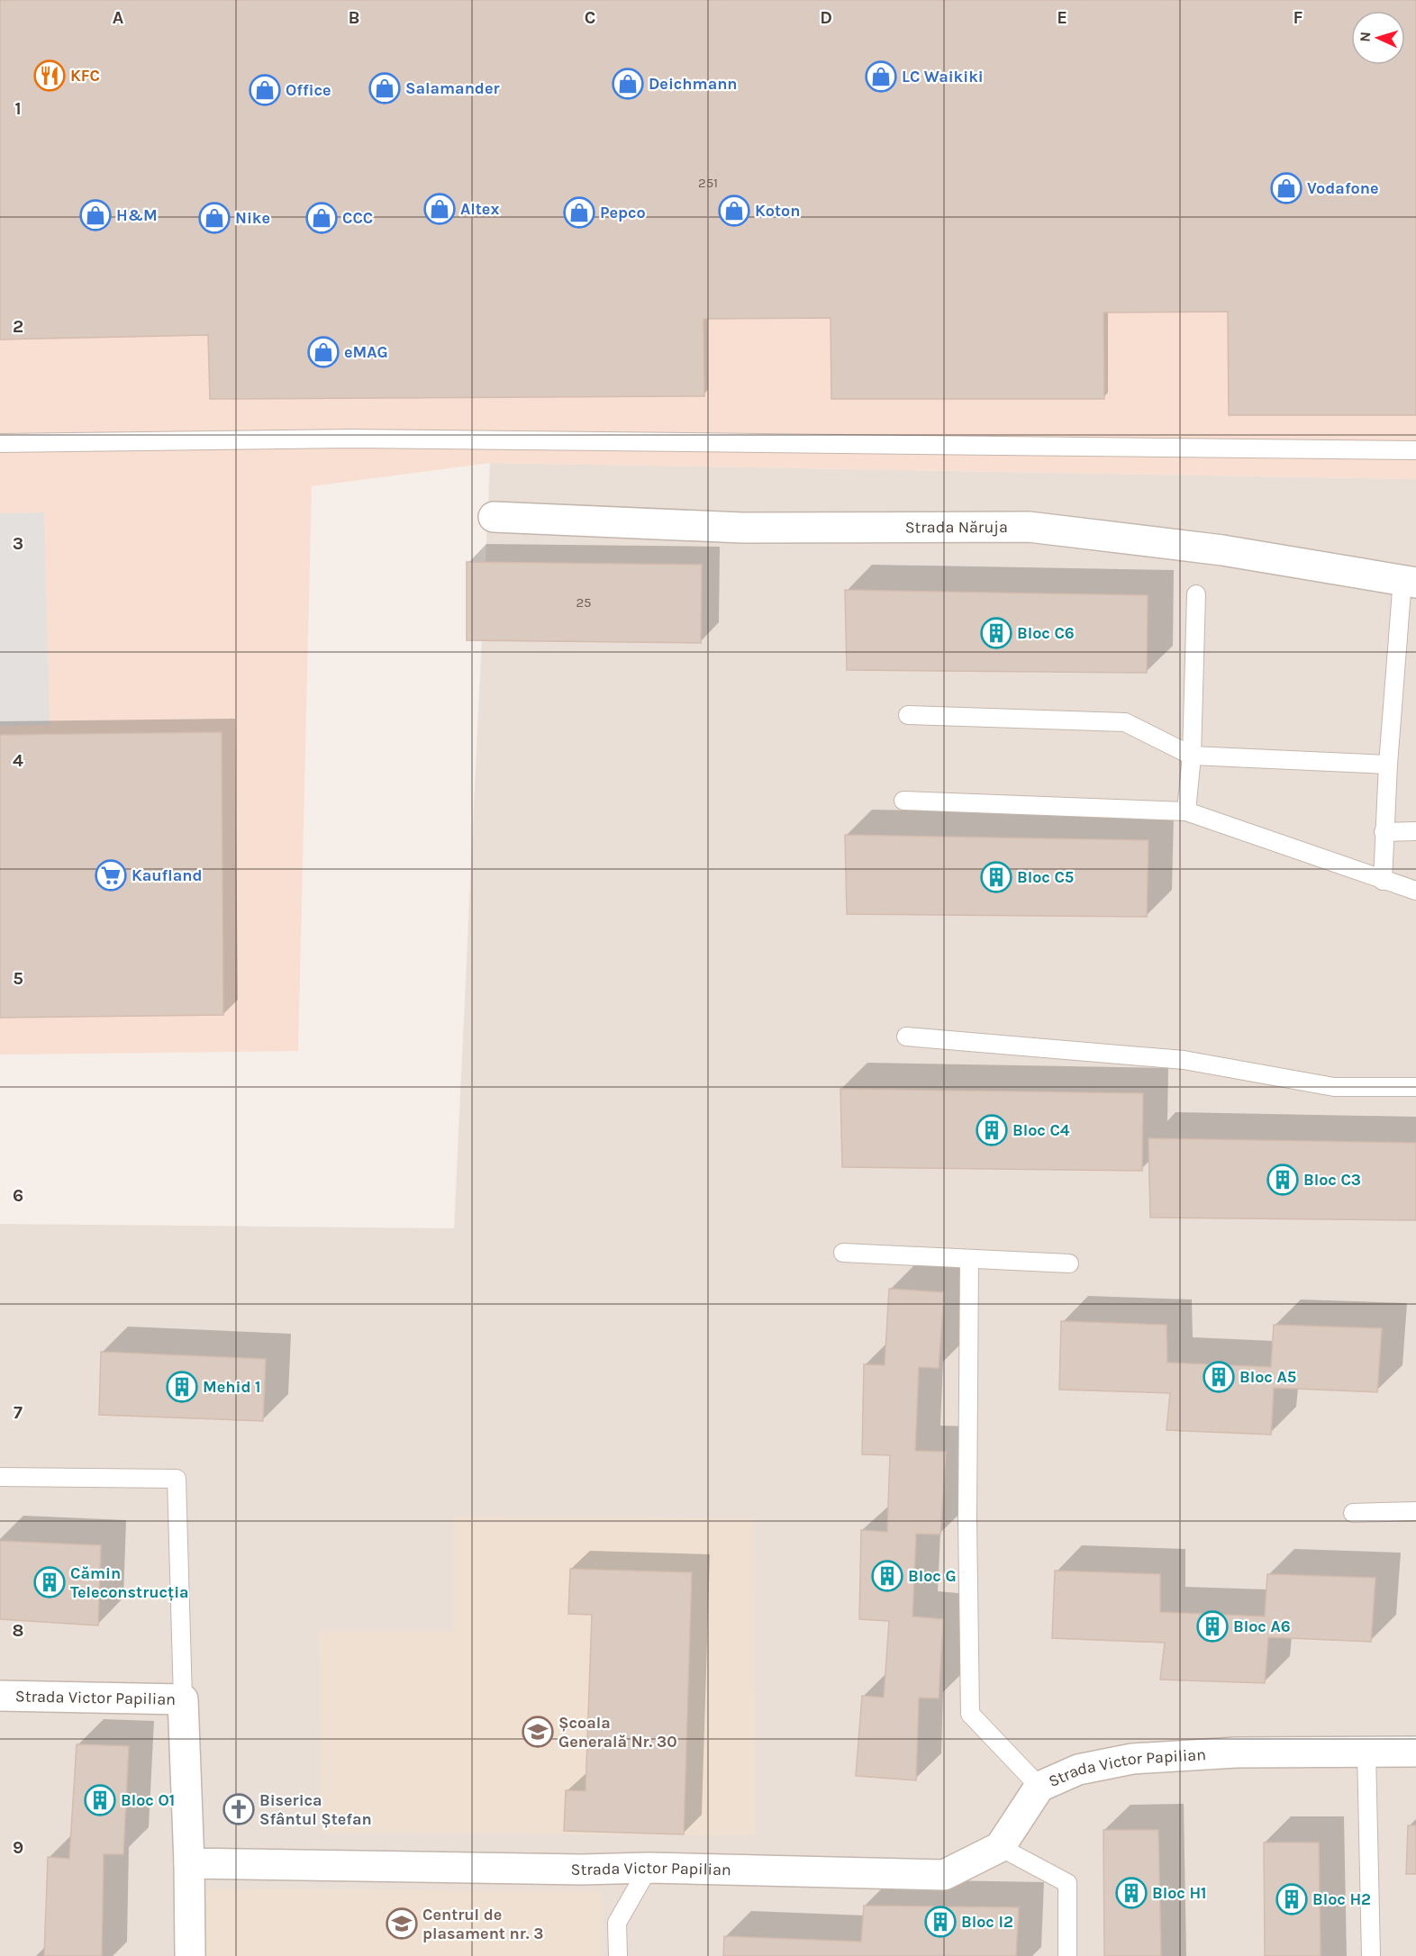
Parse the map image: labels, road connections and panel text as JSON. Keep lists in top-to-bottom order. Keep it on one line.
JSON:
{"streets":{"street":["Strada Năruja","Strada Victor Papilian"]},"places":{"restaurant":["KFC"],"shop":["LC Waikiki","Deichmann","Salamander","Office","Vodafone","Altex","Koton","Pepco","H&M","Nike","CCC","eMAG"],"building":["Bloc C6","Bloc C5","Bloc C4","Bloc C3","Bloc A5","Mehid 1","Bloc G","Cămin Teleconstrucția","Bloc A6","Bloc O1","Bloc H1","Bloc H2","Bloc I2"],"supermarket":["Kaufland"],"school or university":["Școala Generală Nr. 30","Centrul de plasament nr. 3"],"church":["Biserica Sfântul Ștefan"]},"house_numbers":["251","25"],"north":"left","grid":{"columns":["A","B","C","D","E","F"],"rows":["1","2","3","4","5","6","7","8","9"]}}
